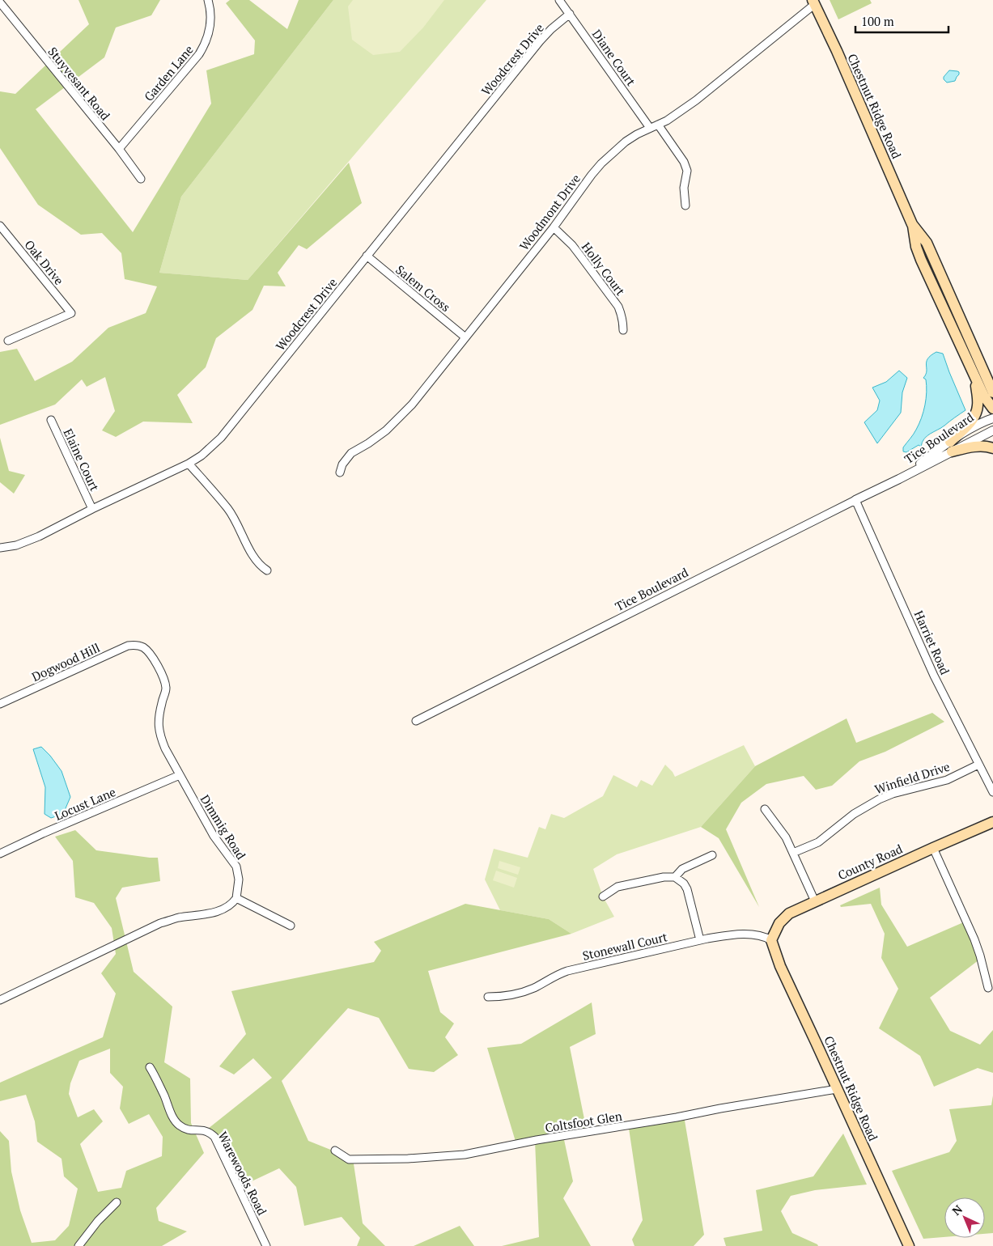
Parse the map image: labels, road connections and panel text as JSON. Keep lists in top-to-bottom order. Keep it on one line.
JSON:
{"streets":{"main road":["Chestnut Ridge Road","County Road"],"street":["Diane Court","Woodcrest Drive","Garden Lane","Stuyvesant Road","Woodmont Drive","Oak Drive","Holly Court","Salem Cross","Tice Boulevard","Elaine Court","Harriet Road","Dogwood Hill","Winfield Drive","Locust Lane","Dimmig Road","Stonewall Court","Coltsfoot Glen","Warewoods Road"]},"crossings":[["Diane Court","Woodcrest Drive"],["Diane Court","Woodmont Drive"],["Woodcrest Drive","Salem Cross"],["Woodcrest Drive","Elaine Court"],["Garden Lane","Stuyvesant Road"],["Chestnut Ridge Road","Woodmont Drive"],["Chestnut Ridge Road","County Road"],["Chestnut Ridge Road","Stonewall Court"],["Chestnut Ridge Road","Coltsfoot Glen"],["Woodmont Drive","Holly Court"],["Woodmont Drive","Salem Cross"],["Tice Boulevard","Harriet Road"],["Harriet Road","Winfield Drive"],["Dogwood Hill","Dimmig Road"],["Locust Lane","Dimmig Road"],["County Road","Stonewall Court"]],"scale_bar":"100 m","north":"top left"}
